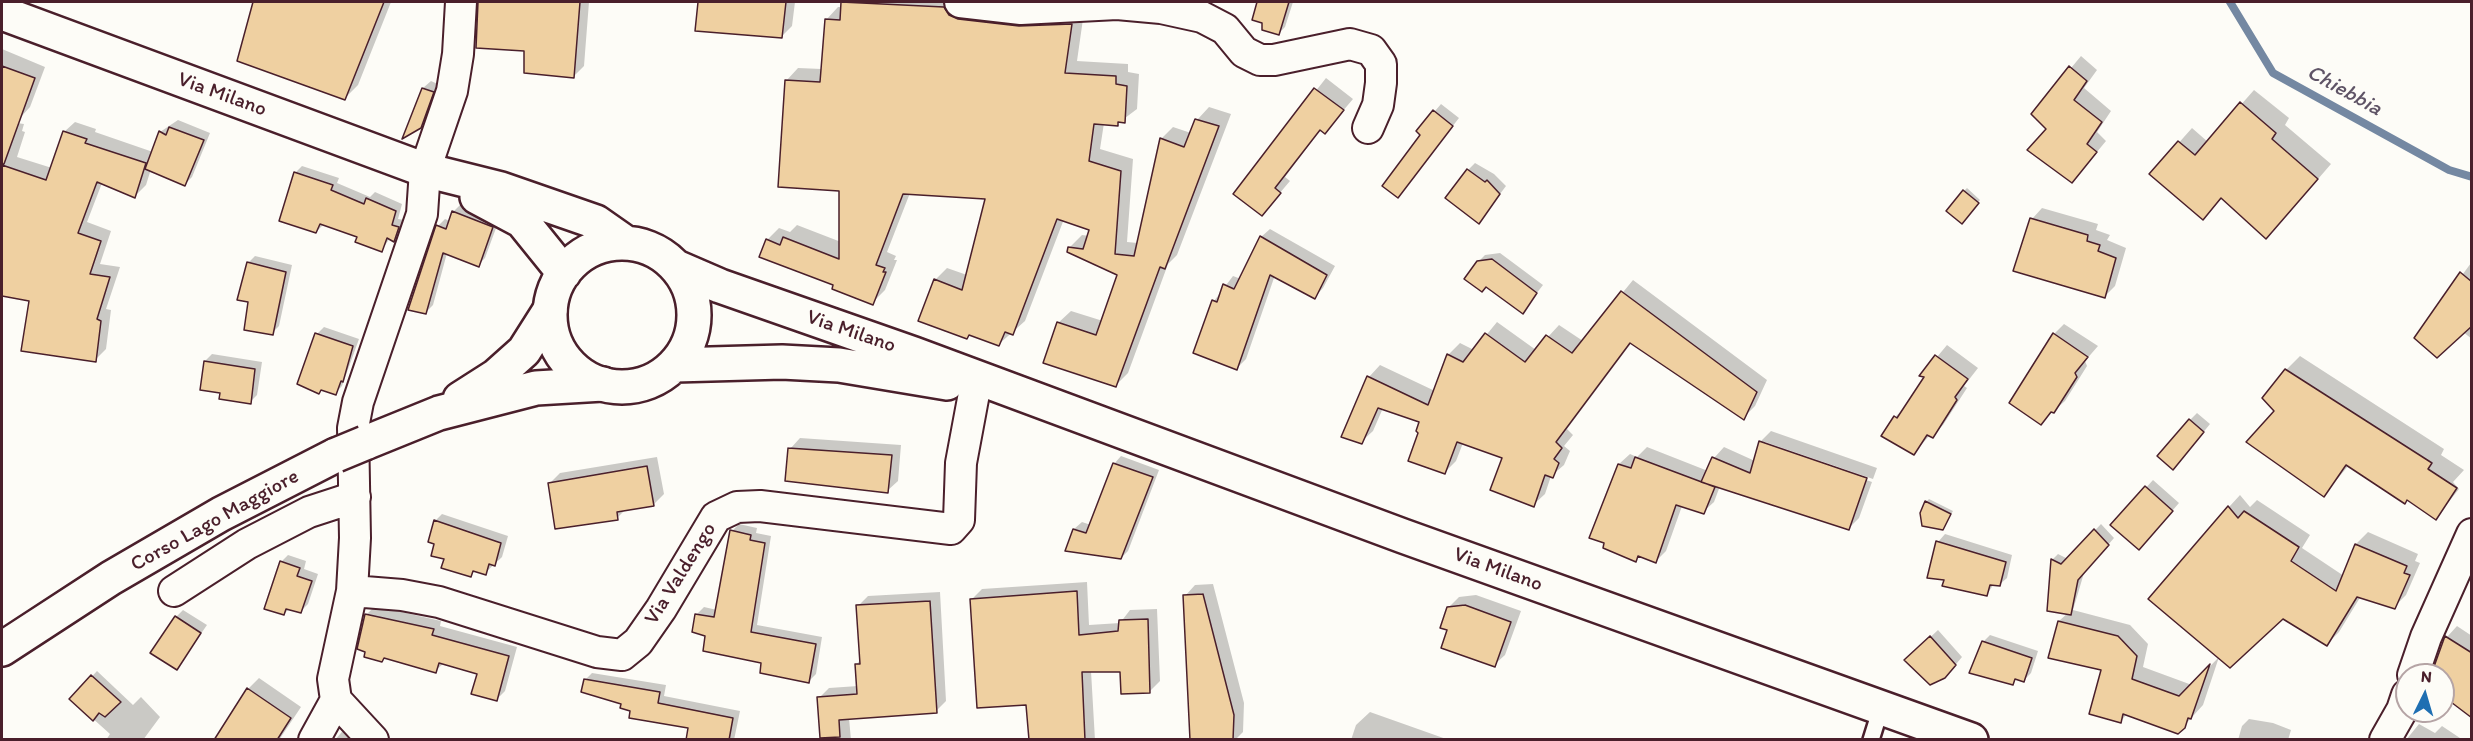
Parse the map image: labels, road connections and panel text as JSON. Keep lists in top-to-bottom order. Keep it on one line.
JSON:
{"streets":{"main road":["Via Milano","Corso Lago Maggiore"],"street":["Via Valdengo"]},"crossings":[["Via Milano","Corso Lago Maggiore"],["Via Milano","Via Valdengo"]],"water":["Chiebbia"],"north":"top"}
